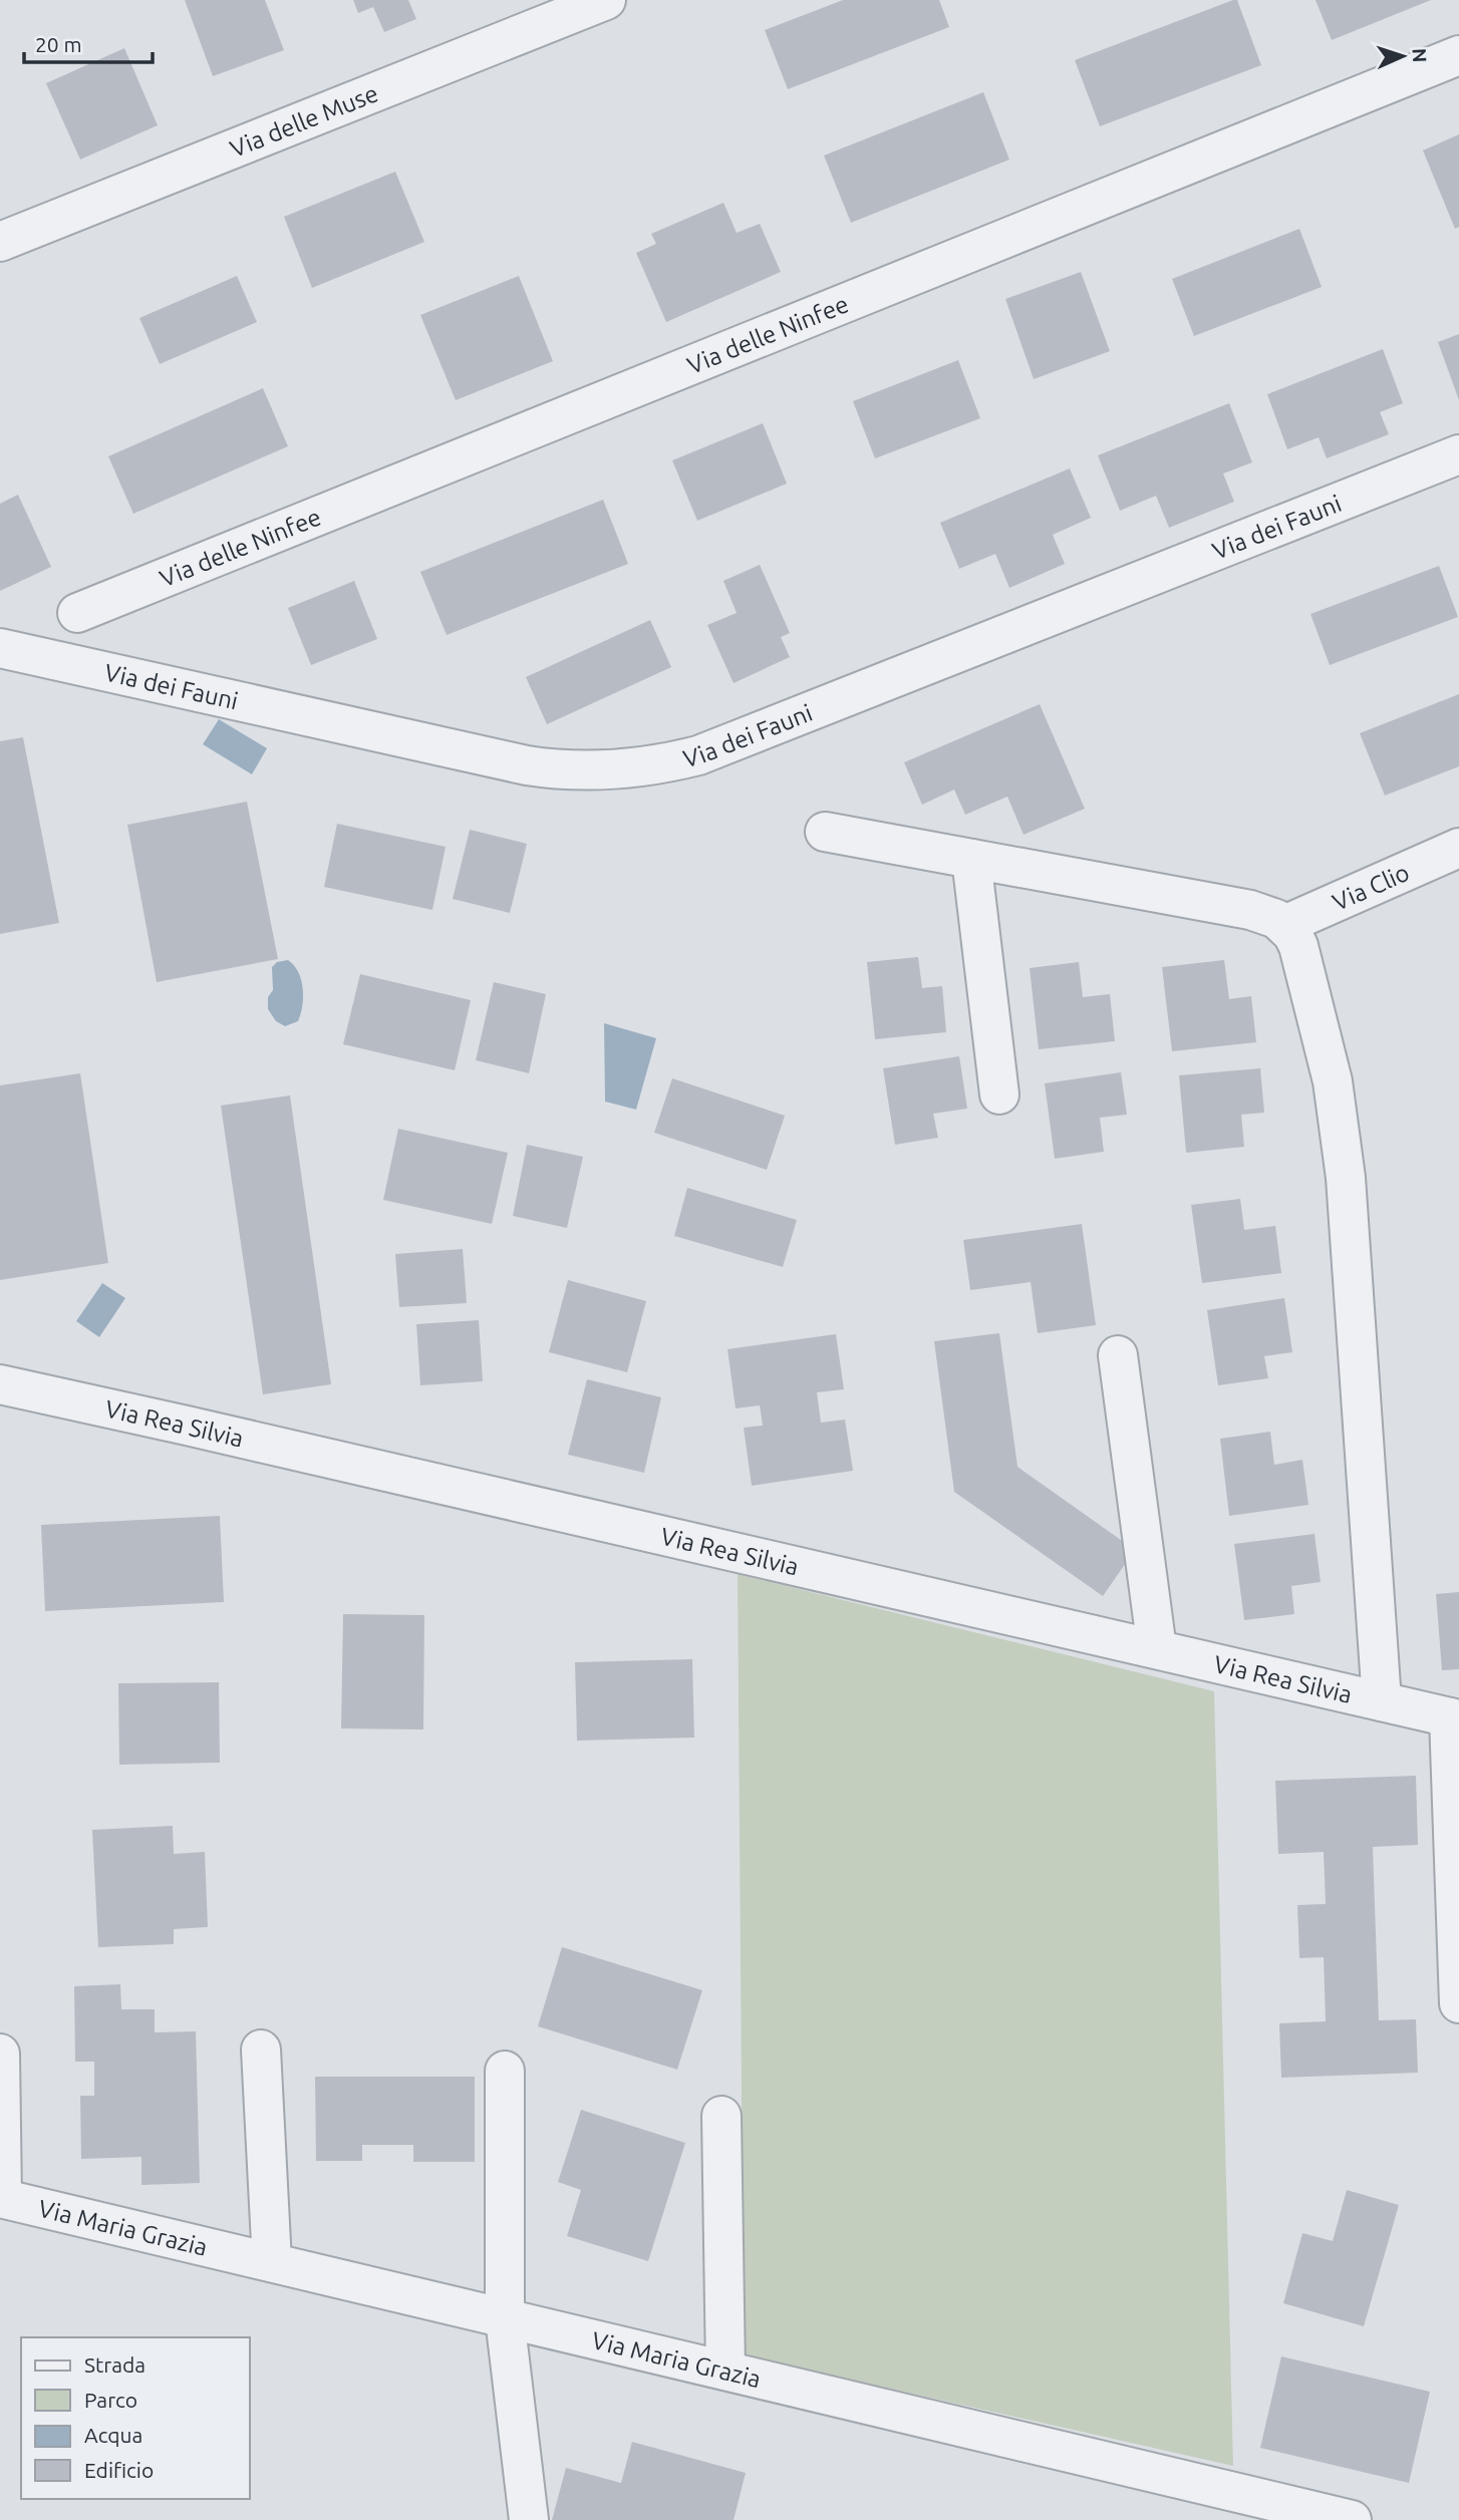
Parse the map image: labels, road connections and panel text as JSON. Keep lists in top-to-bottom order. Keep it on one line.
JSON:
{"streets":{"street":["Via delle Muse","Via delle Ninfee","Via dei Fauni","Via Clio","Via Rea Silvia","Via Maria Grazia"]},"legend":["Strada","Parco","Acqua","Edificio"],"scale_bar":"20 m","north":"right"}
